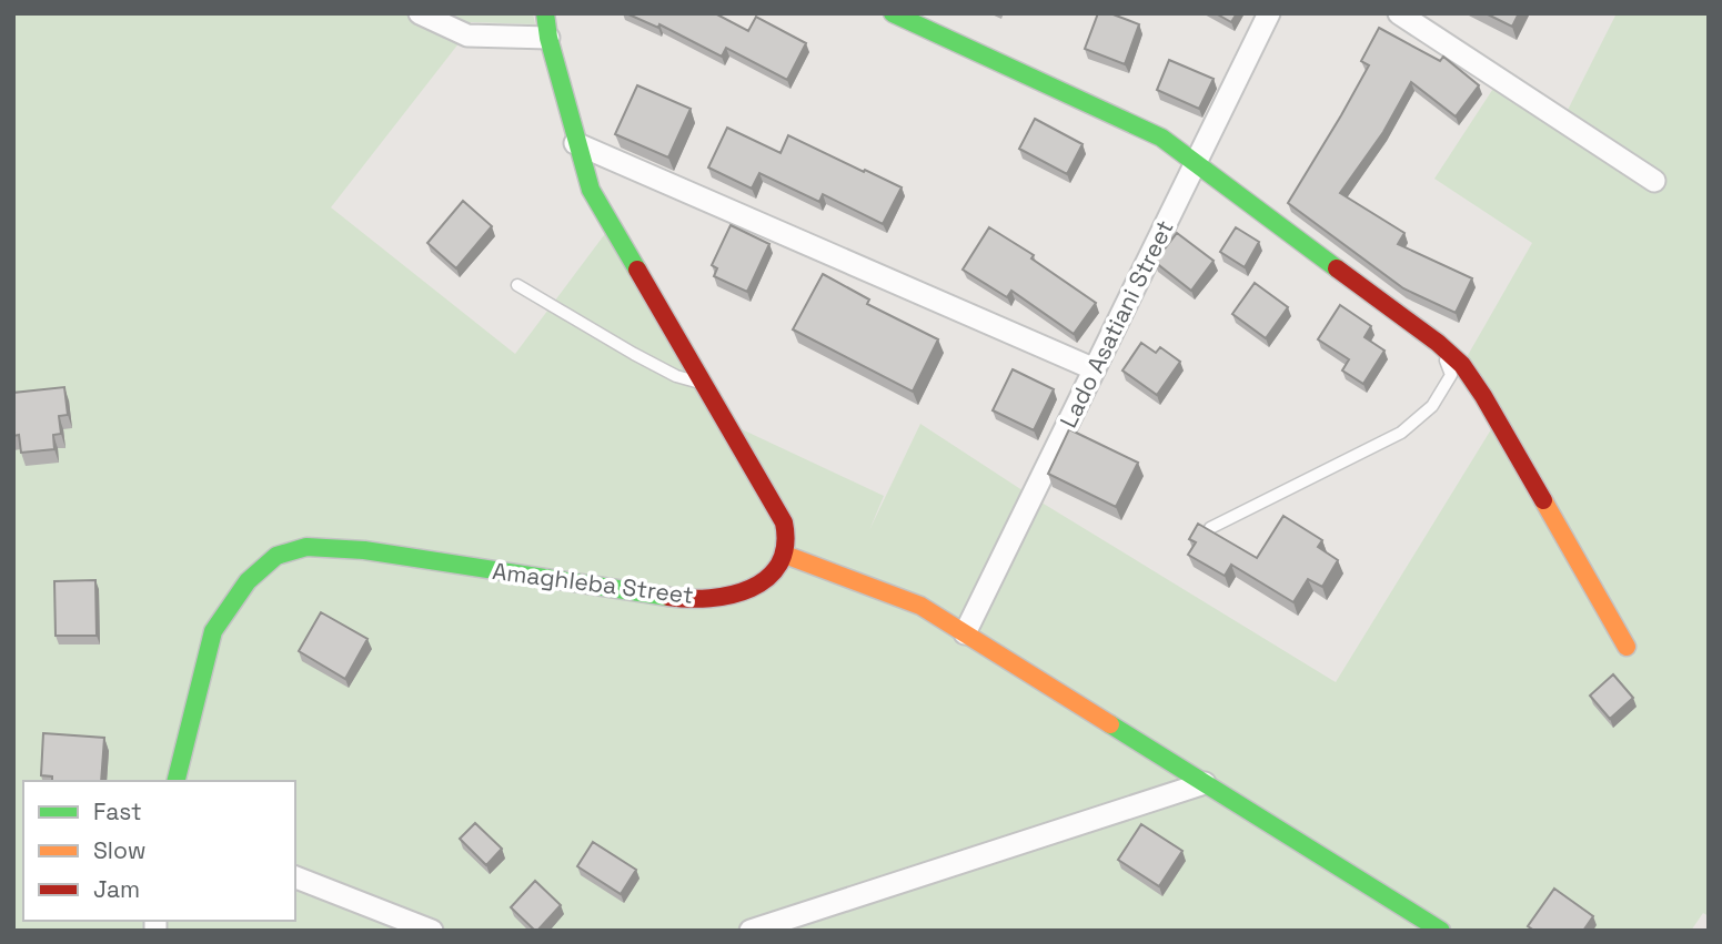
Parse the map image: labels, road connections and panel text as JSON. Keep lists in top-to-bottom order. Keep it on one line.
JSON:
{"streets":{"street":["Lado Asatiani Street","Amaghleba Street"]},"legend":["Fast","Slow","Jam"]}
